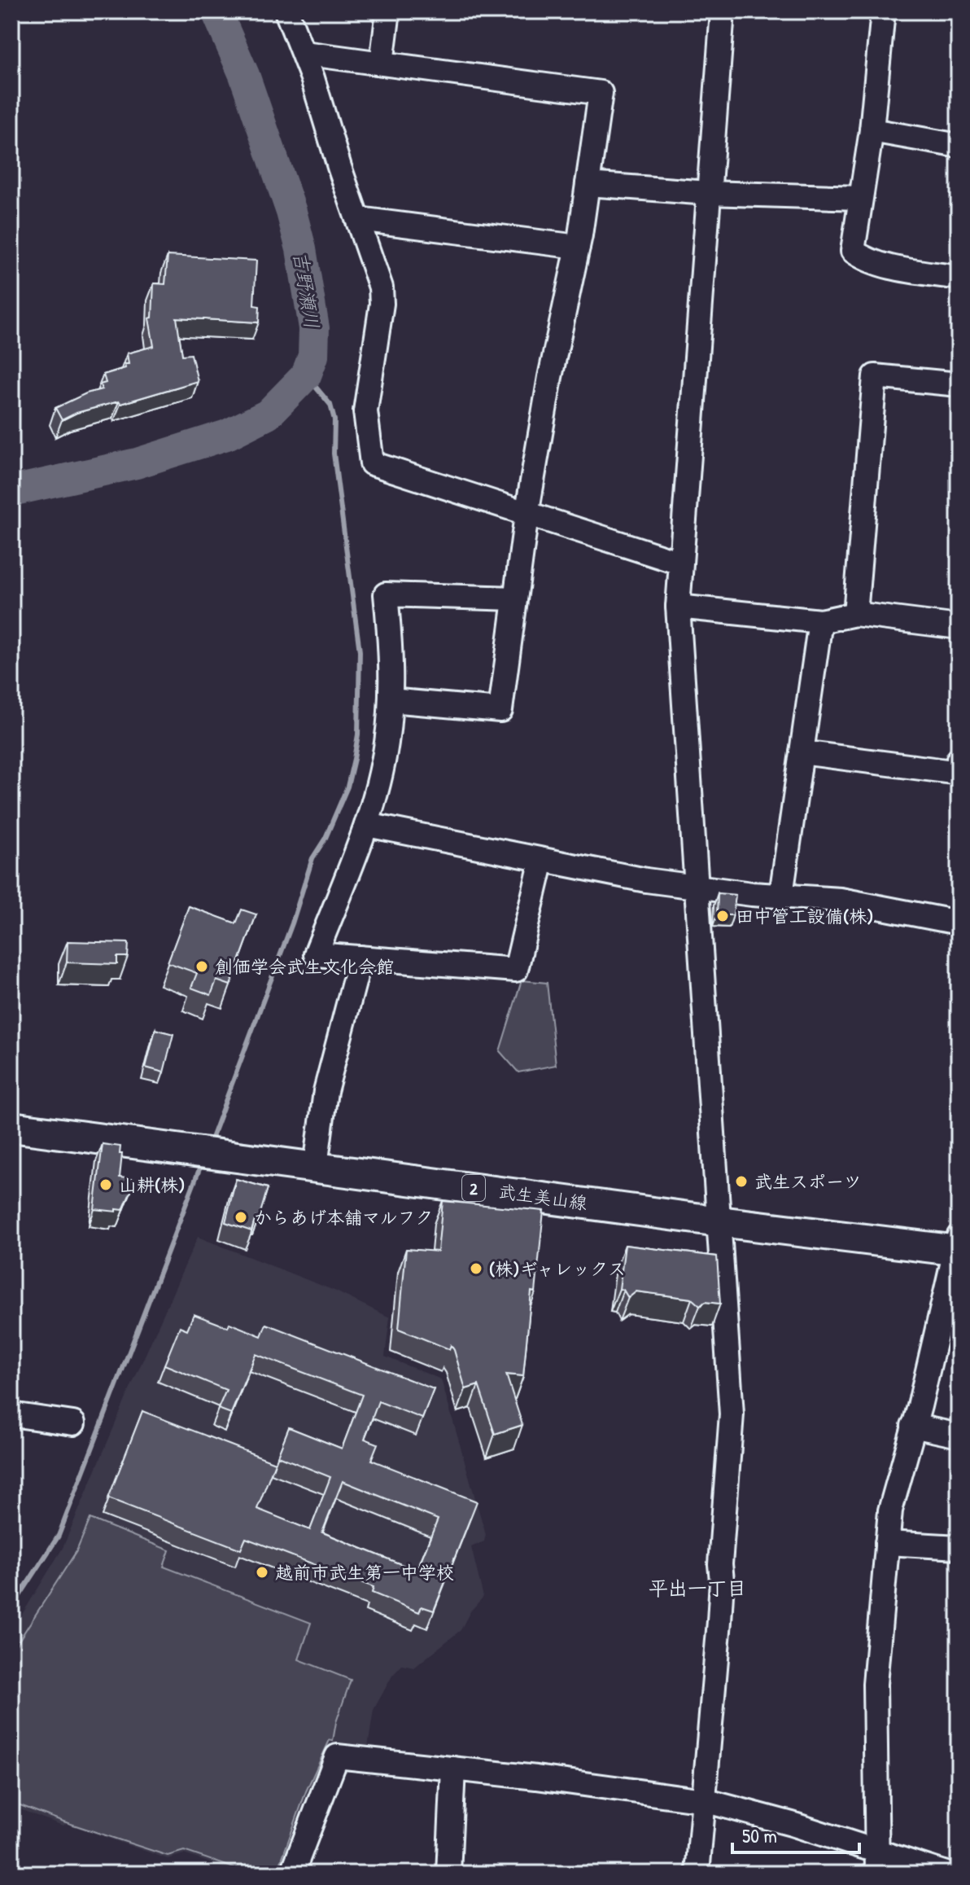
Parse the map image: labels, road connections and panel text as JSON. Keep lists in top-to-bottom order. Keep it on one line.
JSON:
{"streets":{"main road":["2","武生美山線"]},"districts":["平出一丁目"],"water":["吉野瀬川"],"places":["田中管工設備(株)","創価学会武生文化会館","武生スポーツ","山耕(株)","からあげ本舗マルフク","(株)ギャレックス","越前市武生第一中学校"],"scale_bar":"50 m"}
